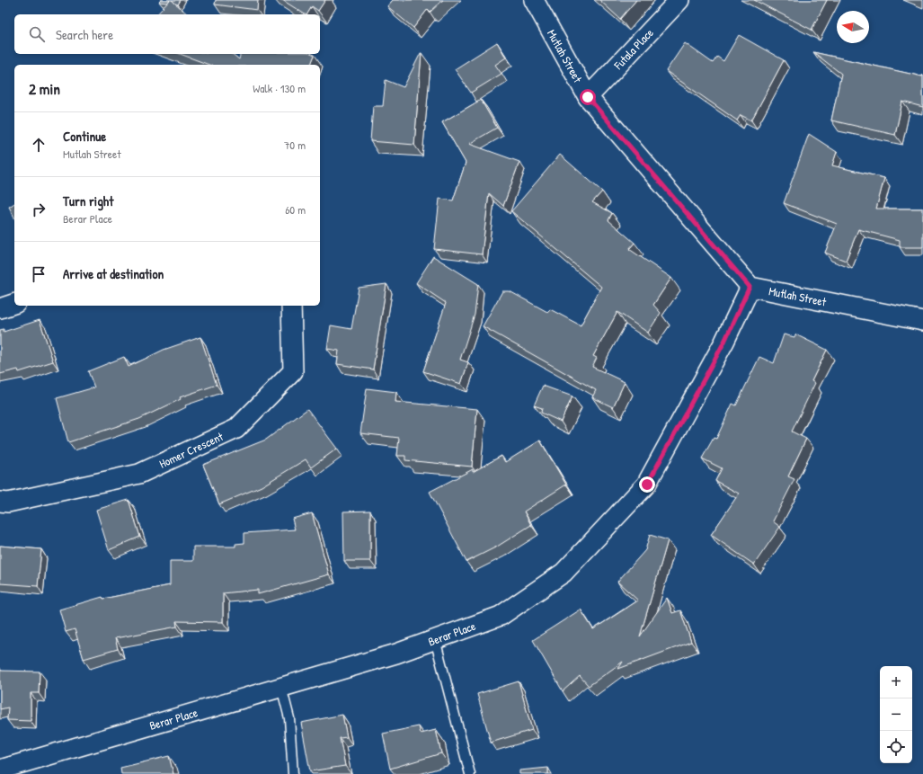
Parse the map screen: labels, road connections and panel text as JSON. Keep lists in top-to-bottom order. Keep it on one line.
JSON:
{"streets":{"street":["Futala Place","Mutlah Street","Homer Crescent","Berar Place"]},"crossings":[["Futala Place","Mutlah Street"],["Mutlah Street","Berar Place"]],"north":"left","page":{"search":"Search here","heading":["2 min","Walk · 130 m"],"list":[["Continue","Mutlah Street","70 m"],["Turn right","Berar Place","60 m"],"Arrive at destination"],"map_buttons":["+","−"]}}
